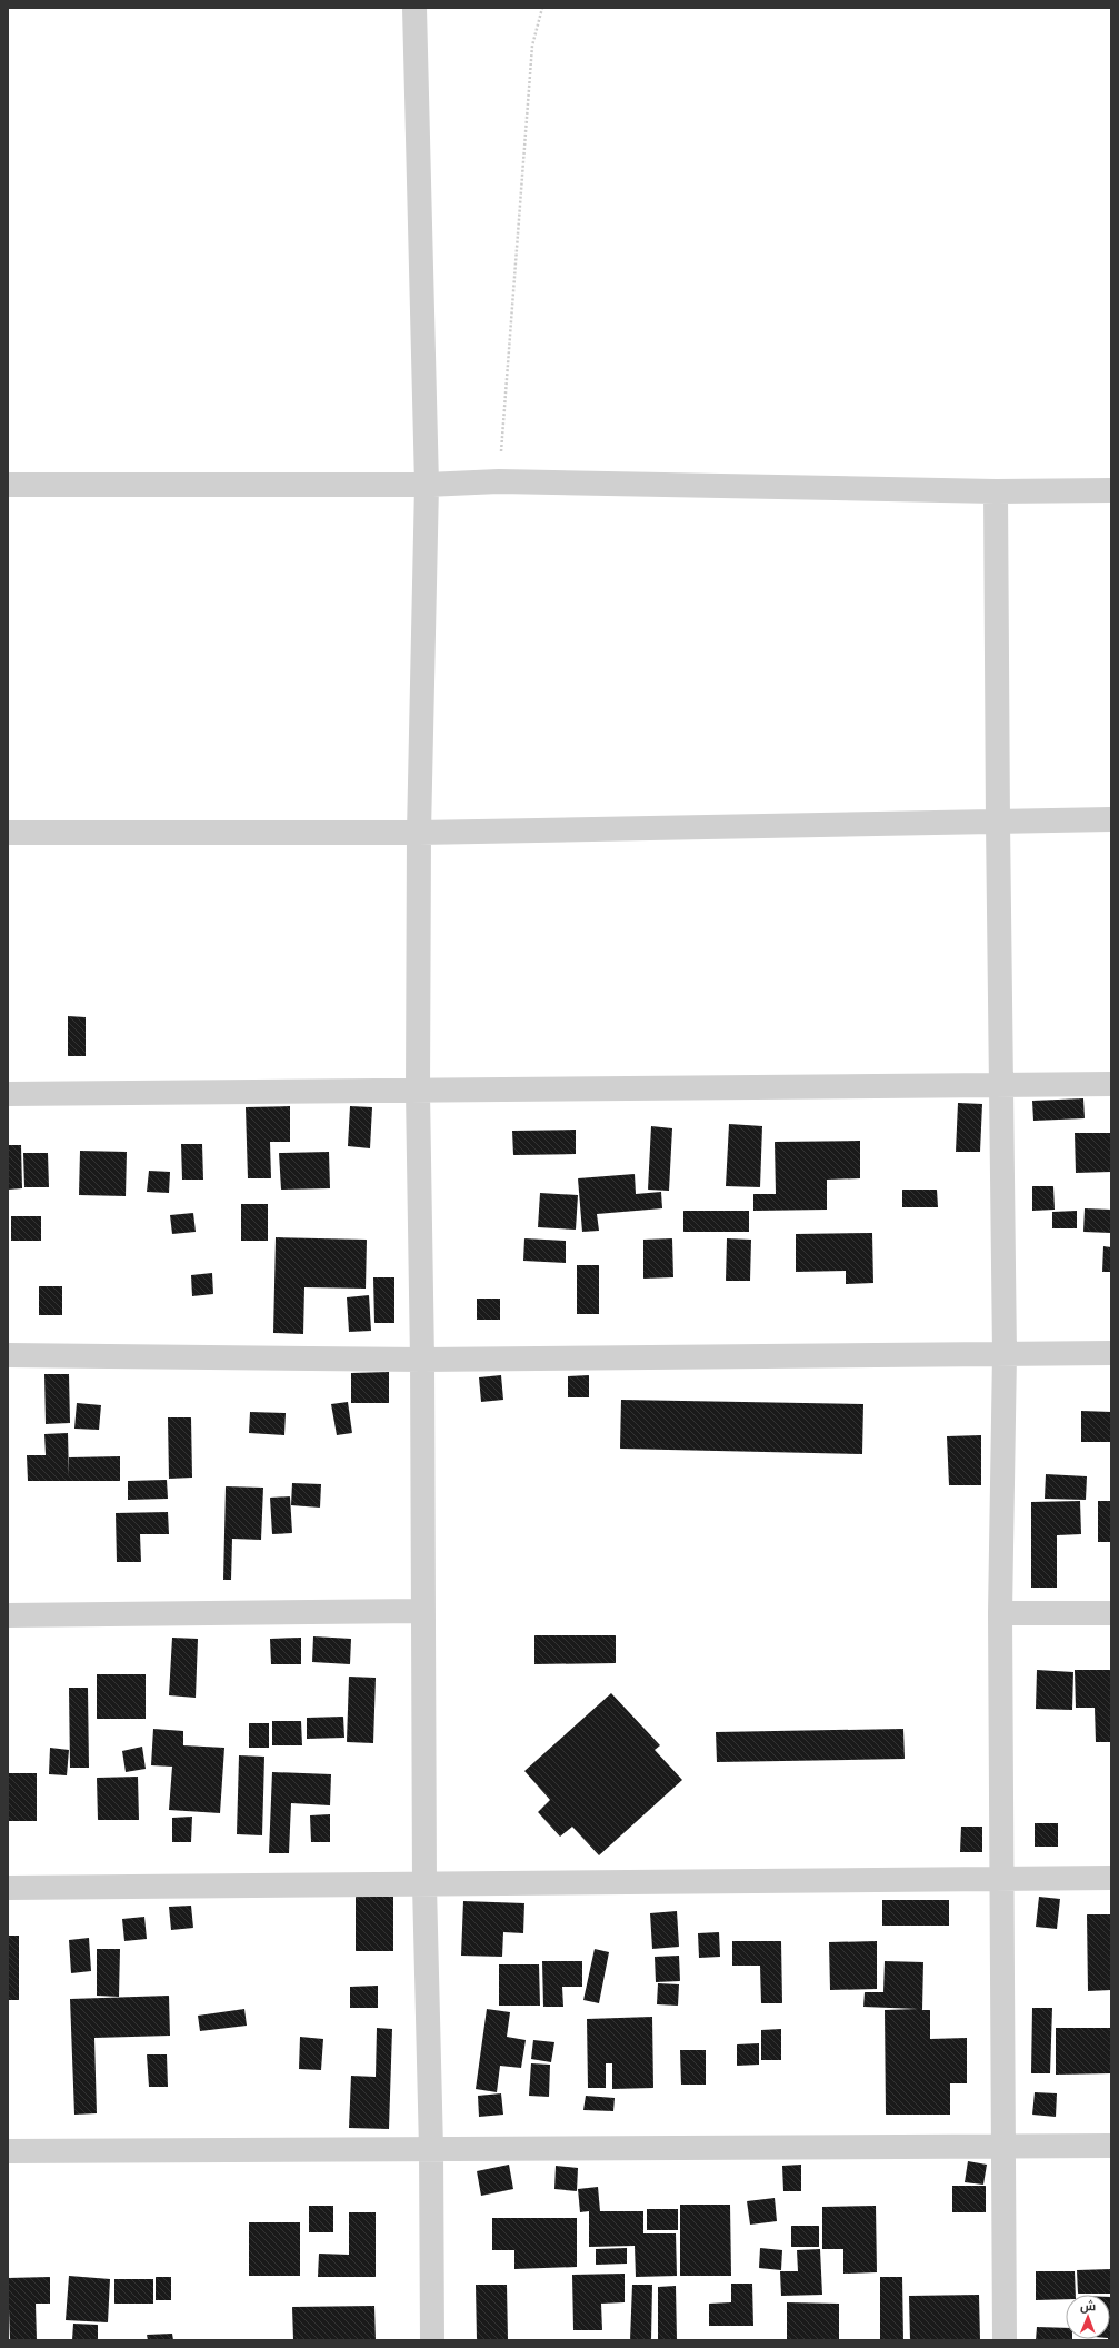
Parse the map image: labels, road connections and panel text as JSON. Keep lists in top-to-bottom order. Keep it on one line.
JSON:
{"north":"top"}
